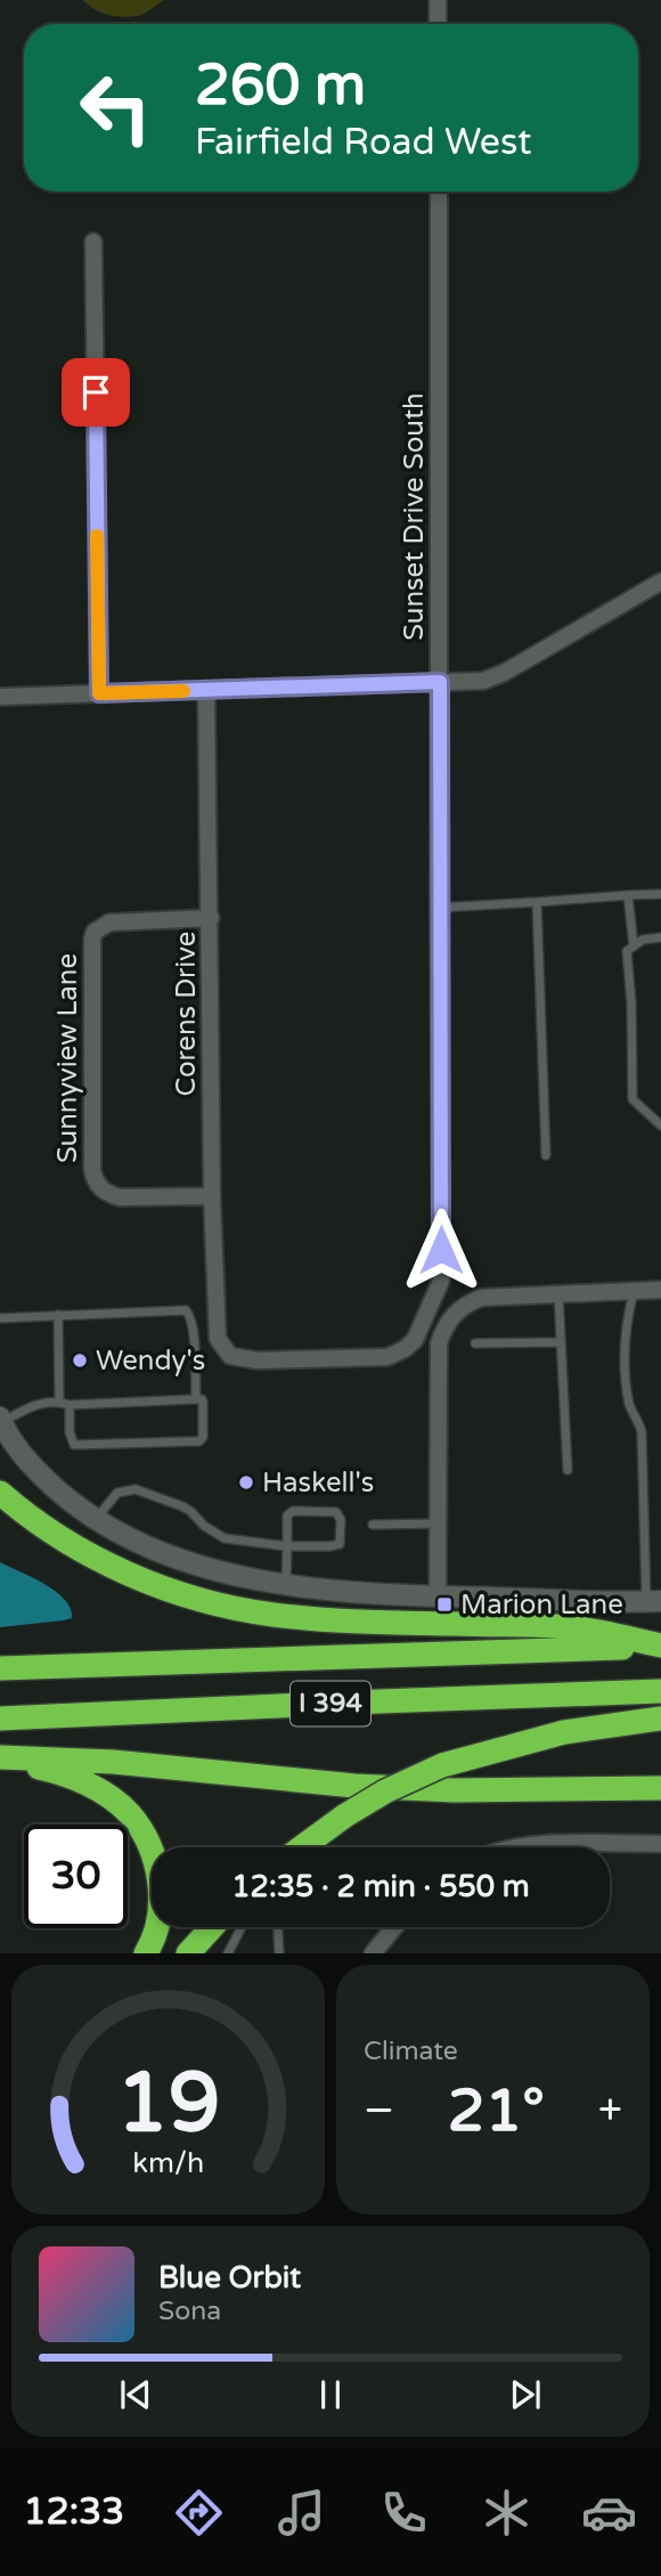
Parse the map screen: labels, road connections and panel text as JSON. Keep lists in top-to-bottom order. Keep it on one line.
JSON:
{"streets":{"highway":["I 394"],"street":["Sunset Drive South","Corens Drive","Sunnyview Lane"]},"crossings":[["Sunset Drive South","Corens Drive"],["Corens Drive","Sunnyview Lane"]],"places":{"other":["Wendy's","Haskell's"],"transit":["Marion Lane"]},"page":{"turn":["260 m","Fairfield Road West"],"limit":"30","trip":"12:35 · 2 min · 550 m","tile":"Climate","heat":["−","21°","+"],"song":["Blue Orbit","Sona"],"tabs":"12:33","gauge":["19","km/h"]}}
